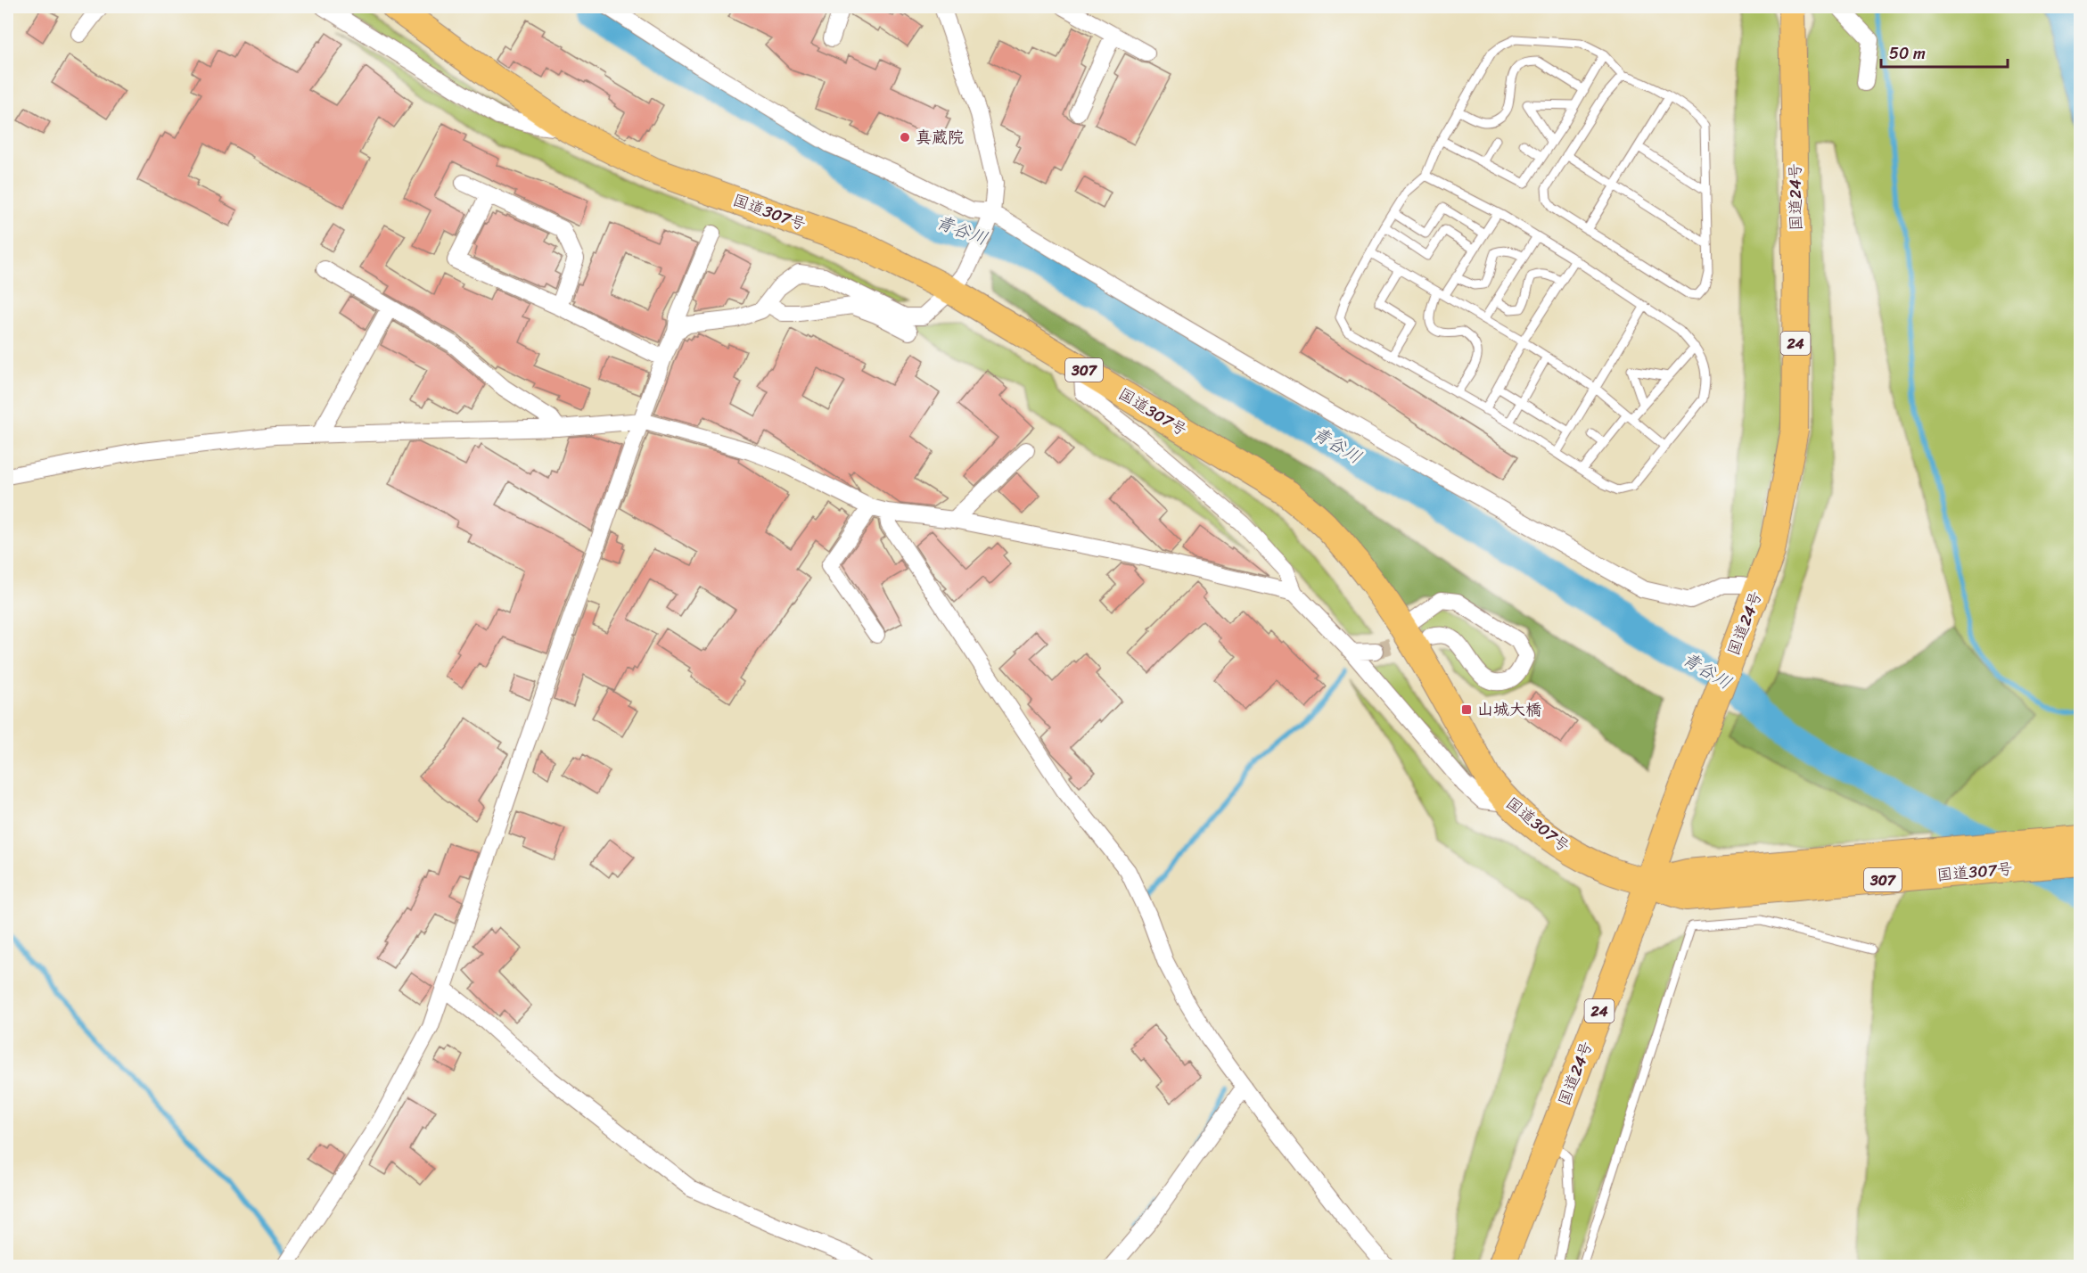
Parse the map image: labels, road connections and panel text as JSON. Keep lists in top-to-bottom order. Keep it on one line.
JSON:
{"streets":{"highway":["国道24号","国道307号","24","307"]},"crossings":[["国道24号","国道307号"]],"water":["青谷川"],"places":{"other":["真蔵院"],"transit":["山城大橋"]},"scale_bar":"50 m"}
